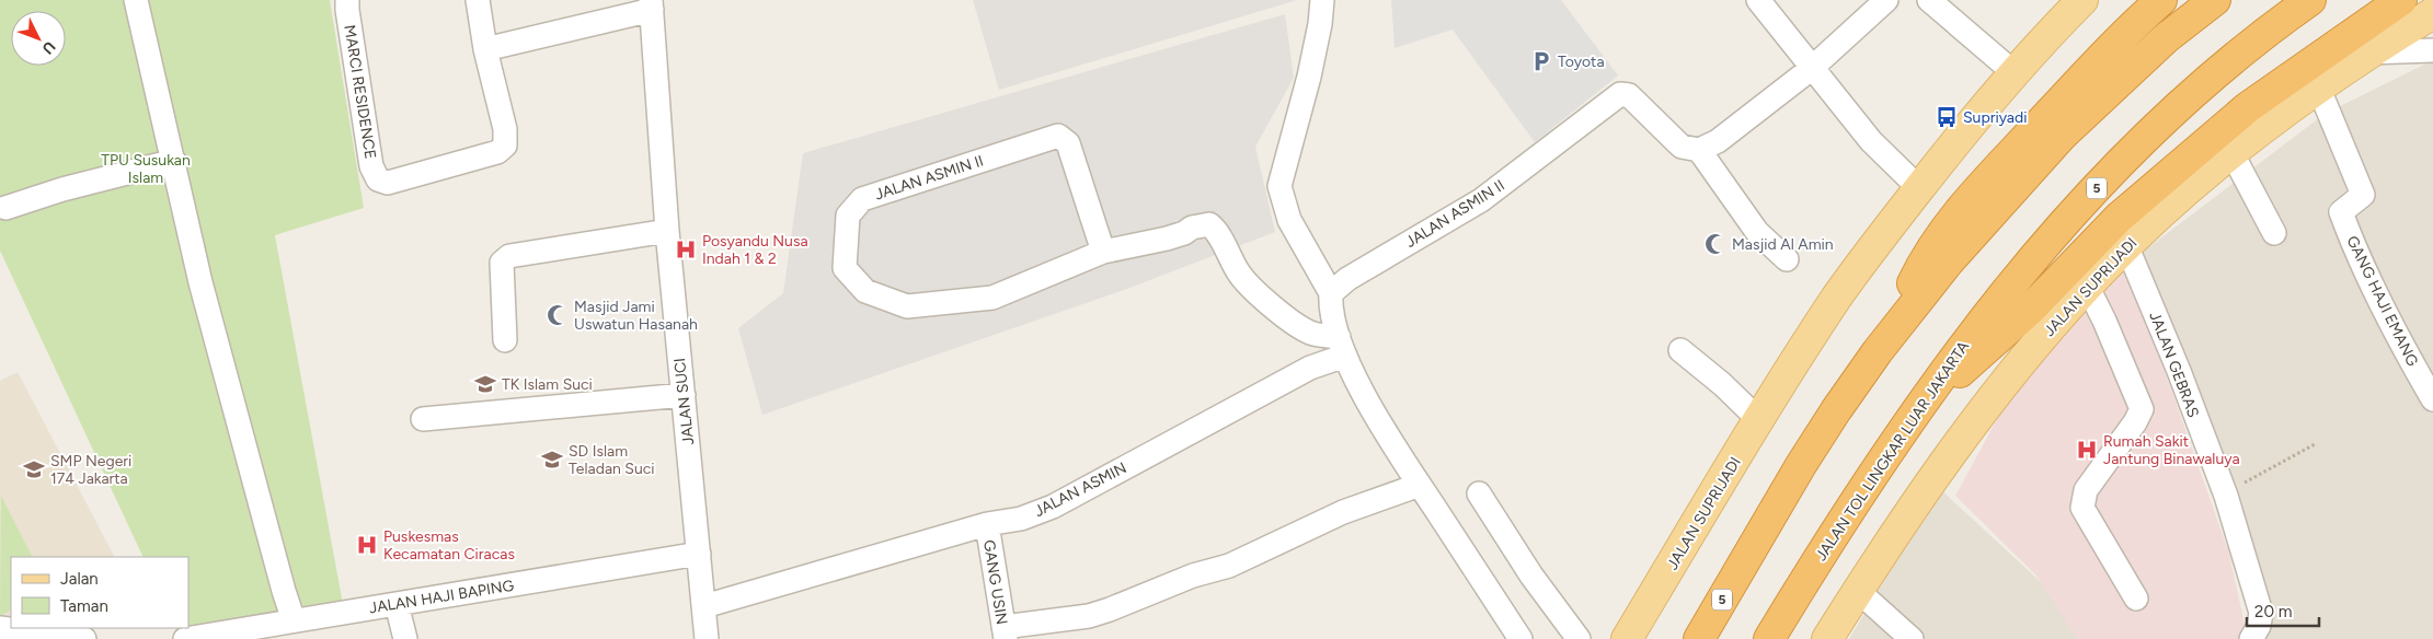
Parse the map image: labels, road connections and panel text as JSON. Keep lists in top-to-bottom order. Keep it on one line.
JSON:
{"streets":{"highway":["5","JALAN TOL LINGKAR LUAR JAKARTA"],"main road":["JALAN SUPRIJADI"],"street":["MARCI RESIDENCE","JALAN ASMIN II","GANG HAJI EMANG","JALAN GEBRAS","JALAN SUCI","JALAN ASMIN","GANG USIN","JALAN HAJI BAPING"]},"crossings":[["JALAN SUPRIJADI","GANG HAJI EMANG"],["JALAN SUPRIJADI","JALAN GEBRAS"],["JALAN SUCI","JALAN ASMIN"],["JALAN SUCI","JALAN HAJI BAPING"],["JALAN ASMIN","GANG USIN"]],"parks":["TPU Susukan Islam"],"places":{"parking":["Toyota"],"bus stop":["Supriyadi"],"mosque":["Masjid Al Amin","Masjid Jami Uswatun Hasanah"],"hospital":["Posyandu Nusa Indah 1 & 2","Rumah Sakit Jantung Binawaluya","Puskesmas Kecamatan Ciracas"],"school or university":["TK Islam Suci","SD Islam Teladan Suci","SMP Negeri 174 Jakarta"]},"legend":["Jalan","Taman"],"scale_bar":"20 m","north":"bottom right"}
